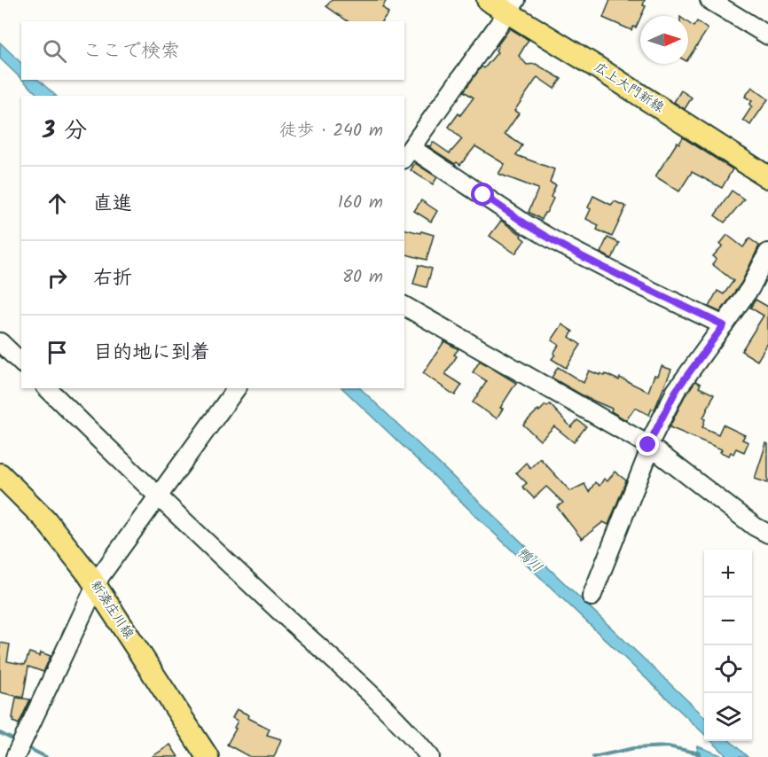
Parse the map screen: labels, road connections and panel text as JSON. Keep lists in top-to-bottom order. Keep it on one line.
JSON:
{"streets":{"main road":["広上大門新線","新湊庄川線"]},"water":["鴨川"],"north":"right","page":{"search":"ここで検索","heading":["3 分","徒歩 · 240 m"],"list":[["直進","160 m"],["右折","80 m"],"目的地に到着"],"map_buttons":["+","−"]}}
